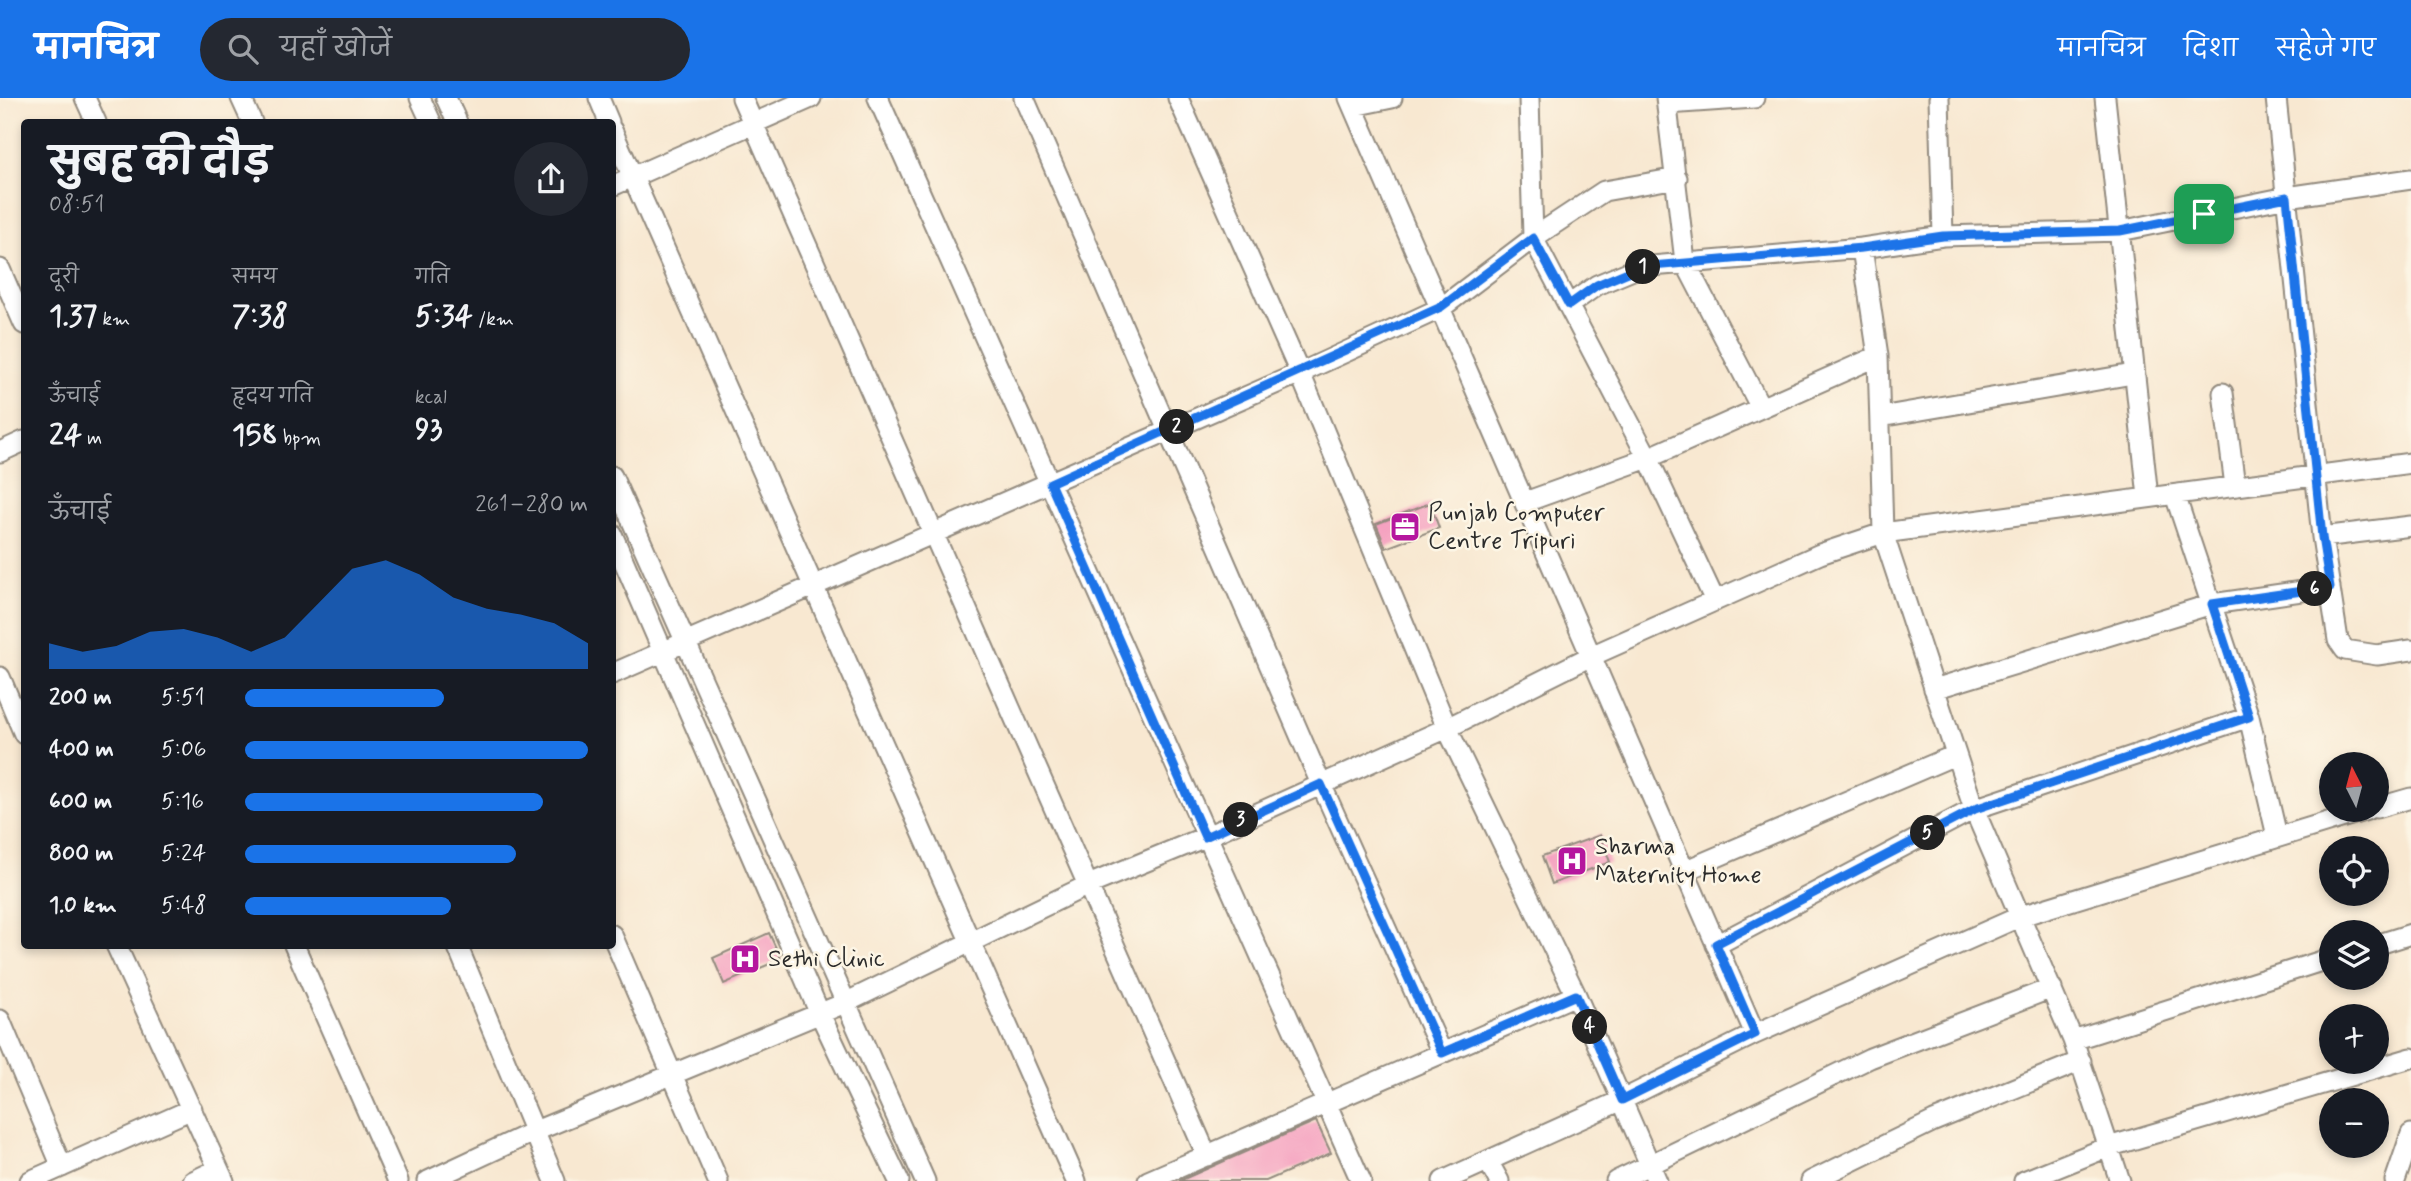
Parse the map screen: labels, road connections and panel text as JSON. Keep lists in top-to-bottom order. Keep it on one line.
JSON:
{"places":{"office":["Punjab Computer Centre Tripuri"],"hospital":["Sharma Maternity Home","Sethi Clinic"]},"north":"top","page":{"header":"मानचित्र","search":"यहाँ खोजें","nav":["मानचित्र","दिशा","सहेजे गए"],"heading":["सुबह की दौड़","08:51"],"stats":[["दूरी","1.37 km"],["समय","7:38"],["गति","5:34 /km"],["ऊँचाई","24 m"],["हृदय गति","158 bpm"],["kcal","93"]],"pins":["1","2","6","3","5","4"],"chart":["ऊँचाई","261–280 m"],"list":[{"name":"200 m","note":"5:51"},{"name":"400 m","note":"5:06"},{"name":"600 m","note":"5:16"},{"name":"800 m","note":"5:24"},{"name":"1.0 km","note":"5:48"}],"map_buttons":["+","−"]}}
